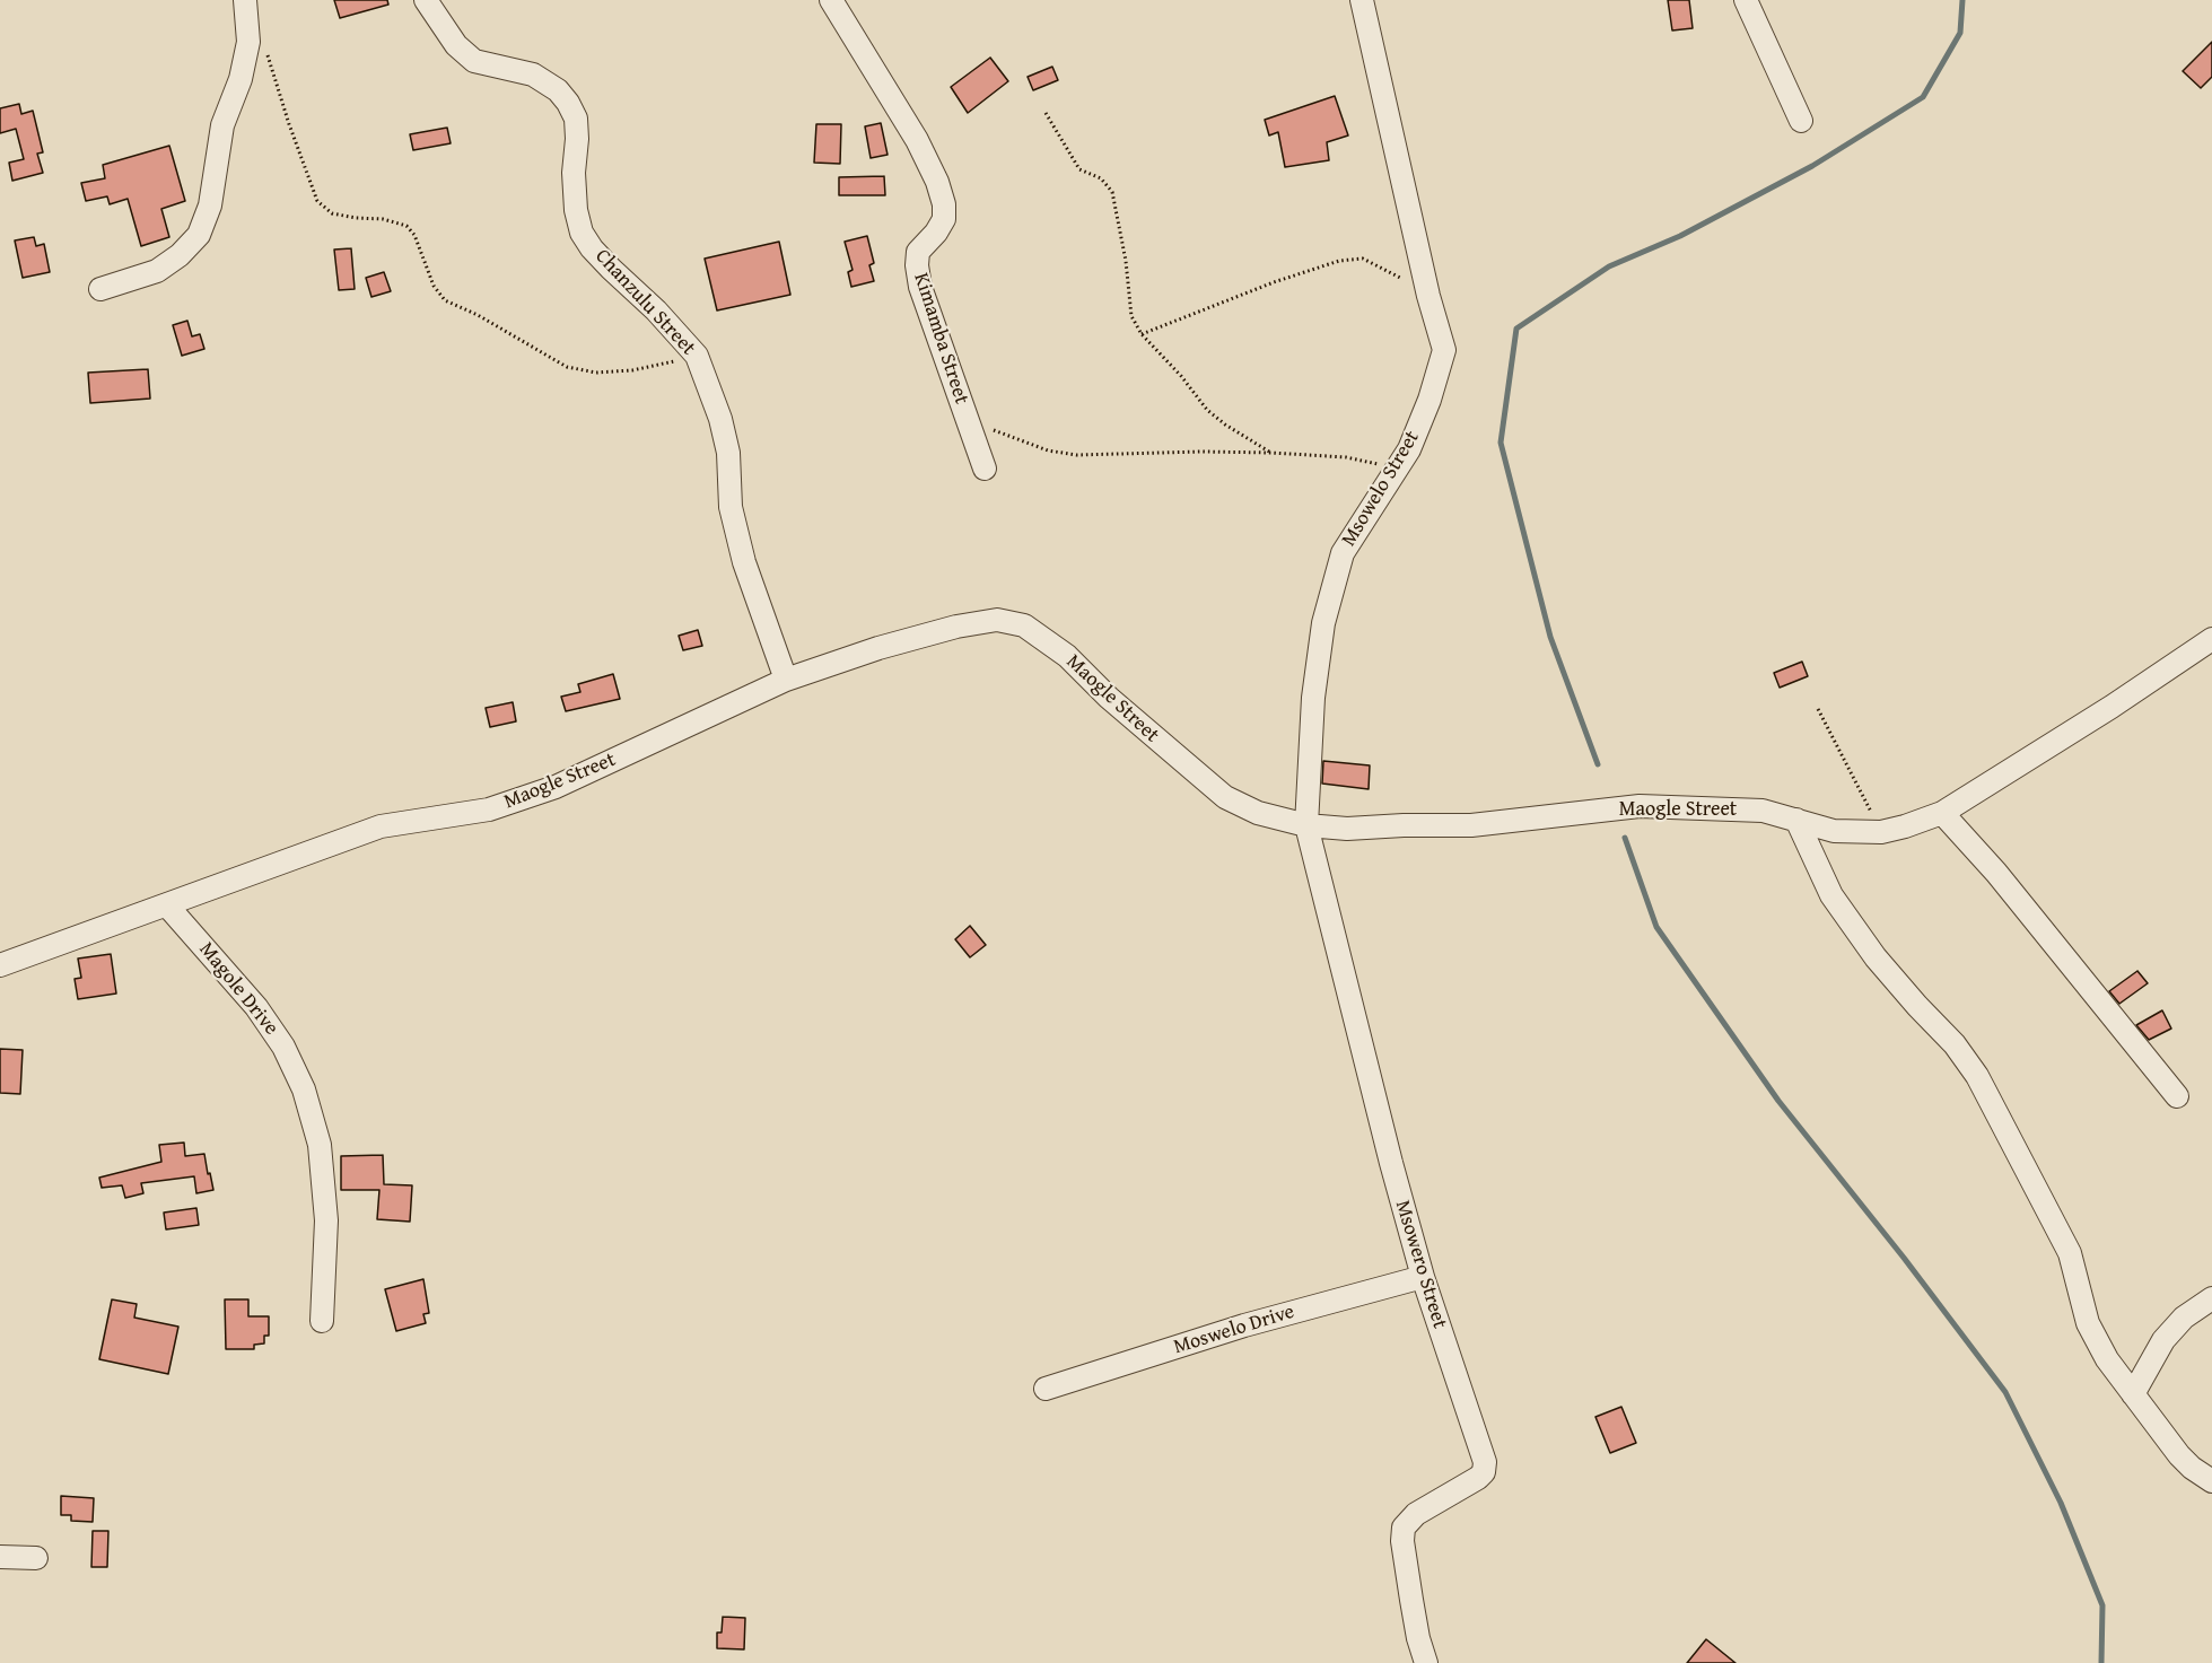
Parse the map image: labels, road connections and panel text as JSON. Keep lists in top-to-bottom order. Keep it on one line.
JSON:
{"streets":{"street":["Chanzulu Street","Kimamba Street","Msowelo Street","Maogle Street","Magole Drive","Msowero Street","Moswelo Drive"]},"crossings":[["Chanzulu Street","Maogle Street"],["Msowelo Street","Maogle Street"],["Msowelo Street","Msowero Street"],["Maogle Street","Magole Drive"],["Maogle Street","Msowero Street"],["Msowero Street","Moswelo Drive"]]}
